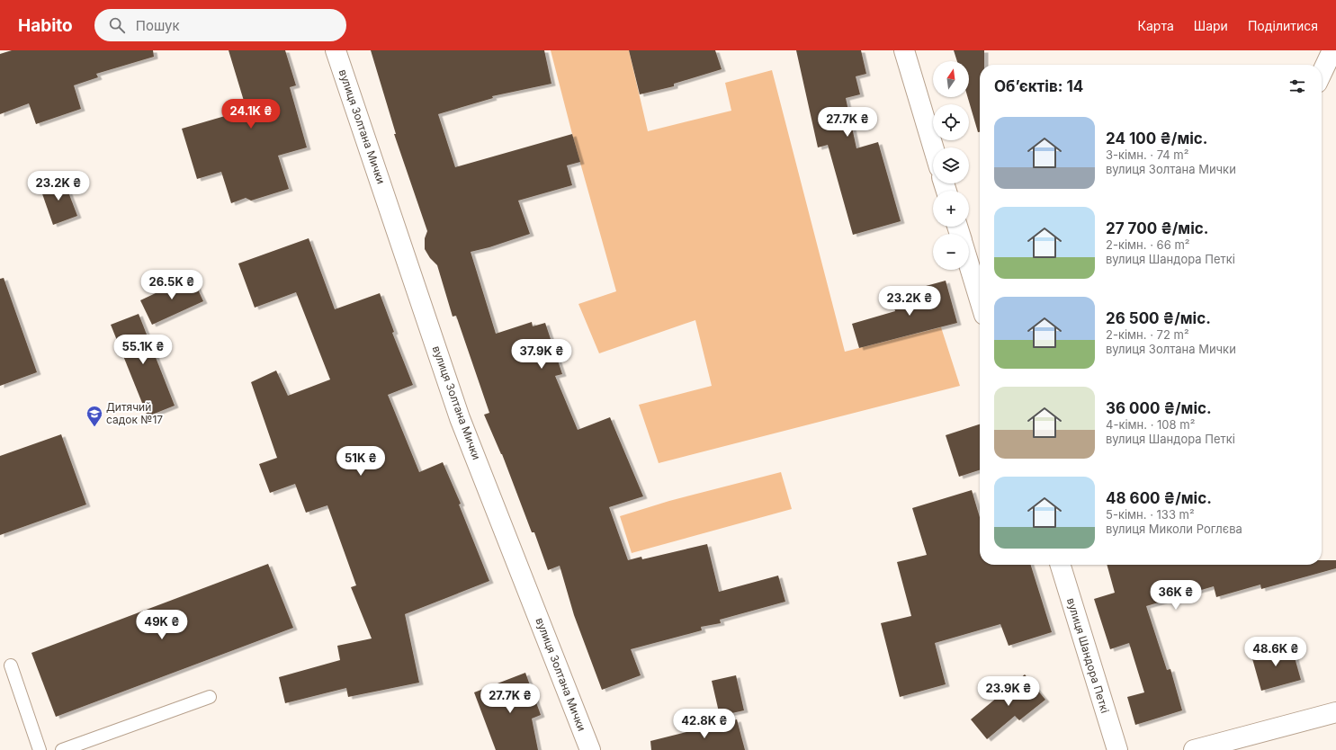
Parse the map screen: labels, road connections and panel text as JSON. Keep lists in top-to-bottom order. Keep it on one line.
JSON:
{"streets":{"street":["вулиця Золтана Мички","вулиця Шандора Петкі"]},"places":{"school or university":["Дитячий садок №17"]},"north":"top","page":{"header":"Habito","search":"Пошук","nav":["Карта","Шари","Поділитися"],"map_buttons":["+","−"],"heading":"Об’єктів: 14","price":["24.1K ₴","27.7K ₴","23.2K ₴","26.5K ₴","23.2K ₴","55.1K ₴","37.9K ₴","51K ₴","36K ₴","49K ₴","48.6K ₴","23.9K ₴","27.7K ₴","42.8K ₴"],"list":[{"name":"24 100 ₴/міс.","note":"3-кімн. · 74 m² · вулиця Золтана Мички"},{"name":"27 700 ₴/міс.","note":"2-кімн. · 66 m² · вулиця Шандора Петкі"},{"name":"26 500 ₴/міс.","note":"2-кімн. · 72 m² · вулиця Золтана Мички"},{"name":"36 000 ₴/міс.","note":"4-кімн. · 108 m² · вулиця Шандора Петкі"},{"name":"48 600 ₴/міс.","note":"5-кімн. · 133 m² · вулиця Миколи Роглєва"}]}}
